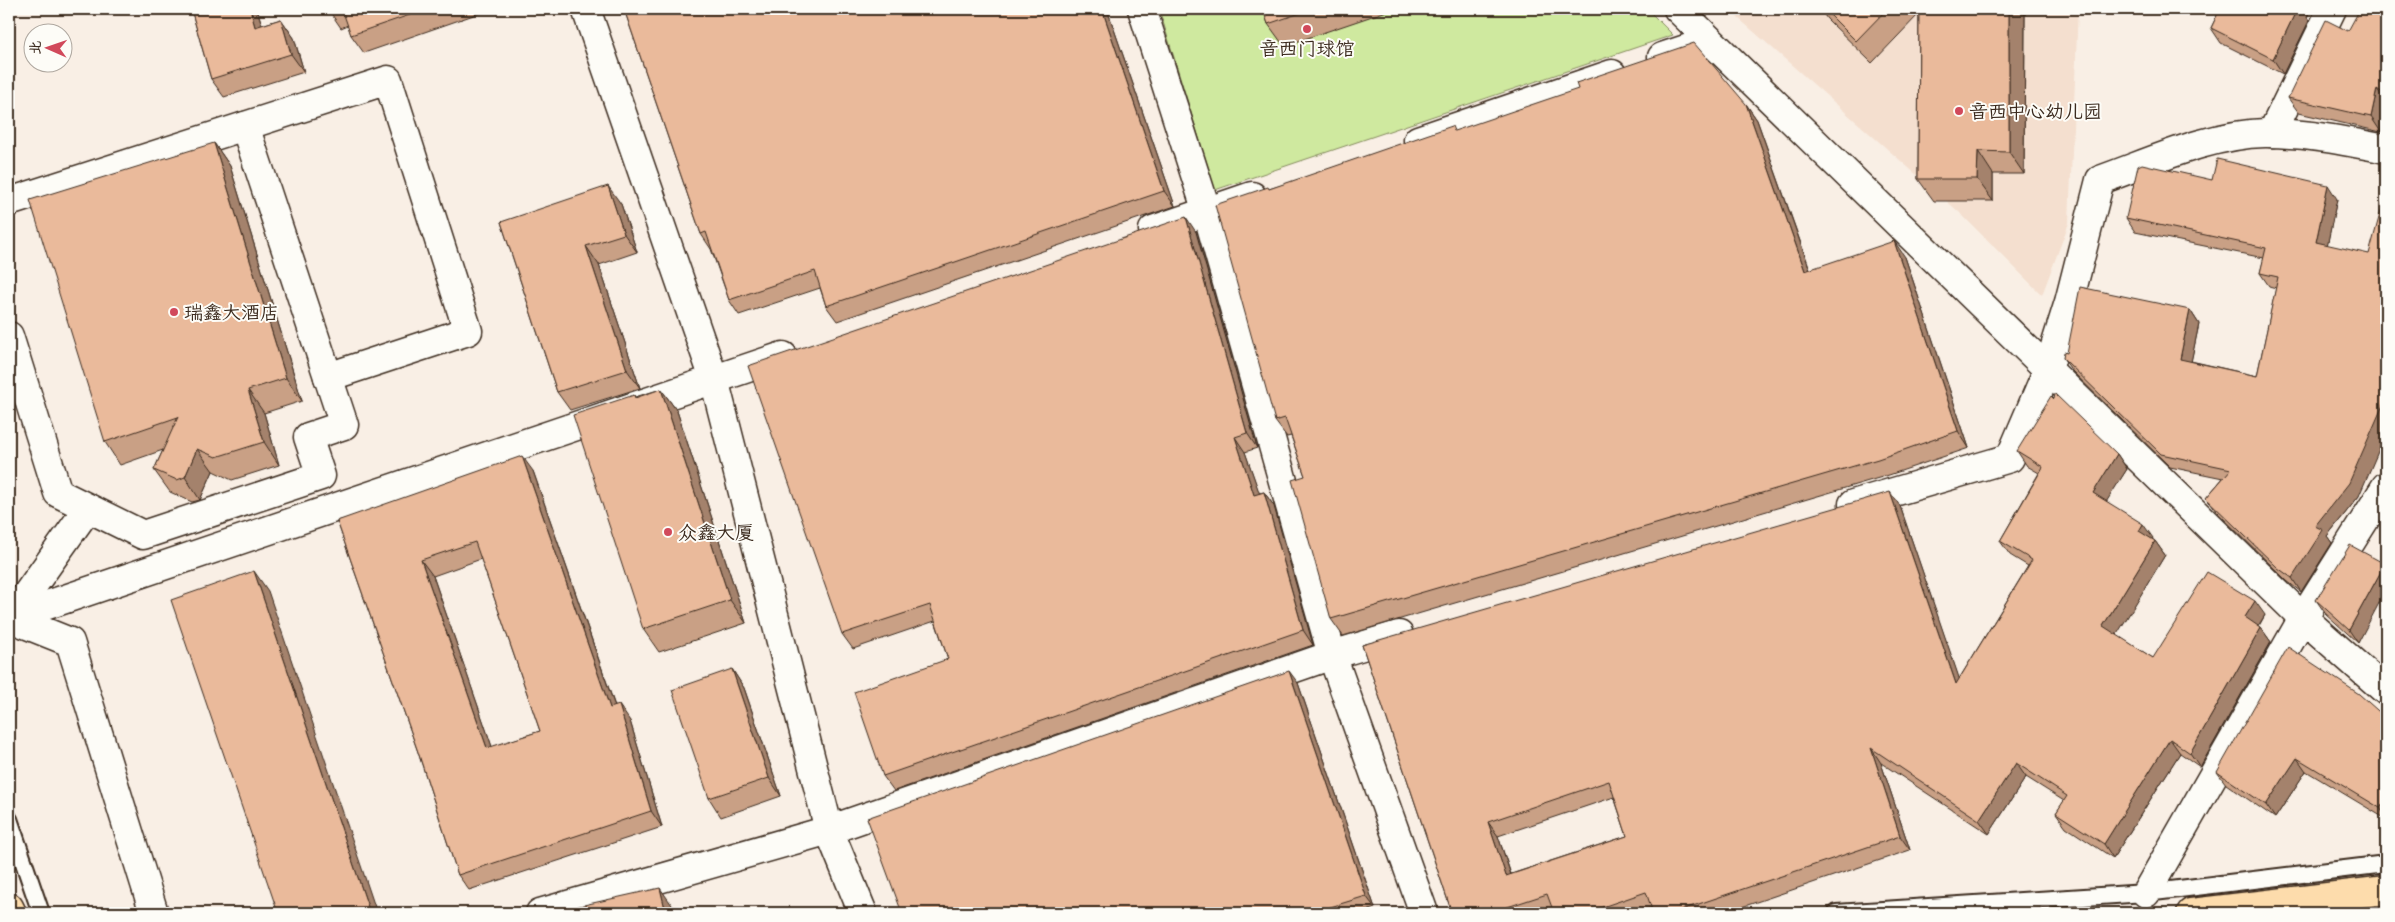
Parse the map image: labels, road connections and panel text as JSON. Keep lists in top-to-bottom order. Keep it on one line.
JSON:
{"places":["音西门球馆","音西中心幼儿园","瑞鑫大酒店","众鑫大厦"],"north":"left"}
